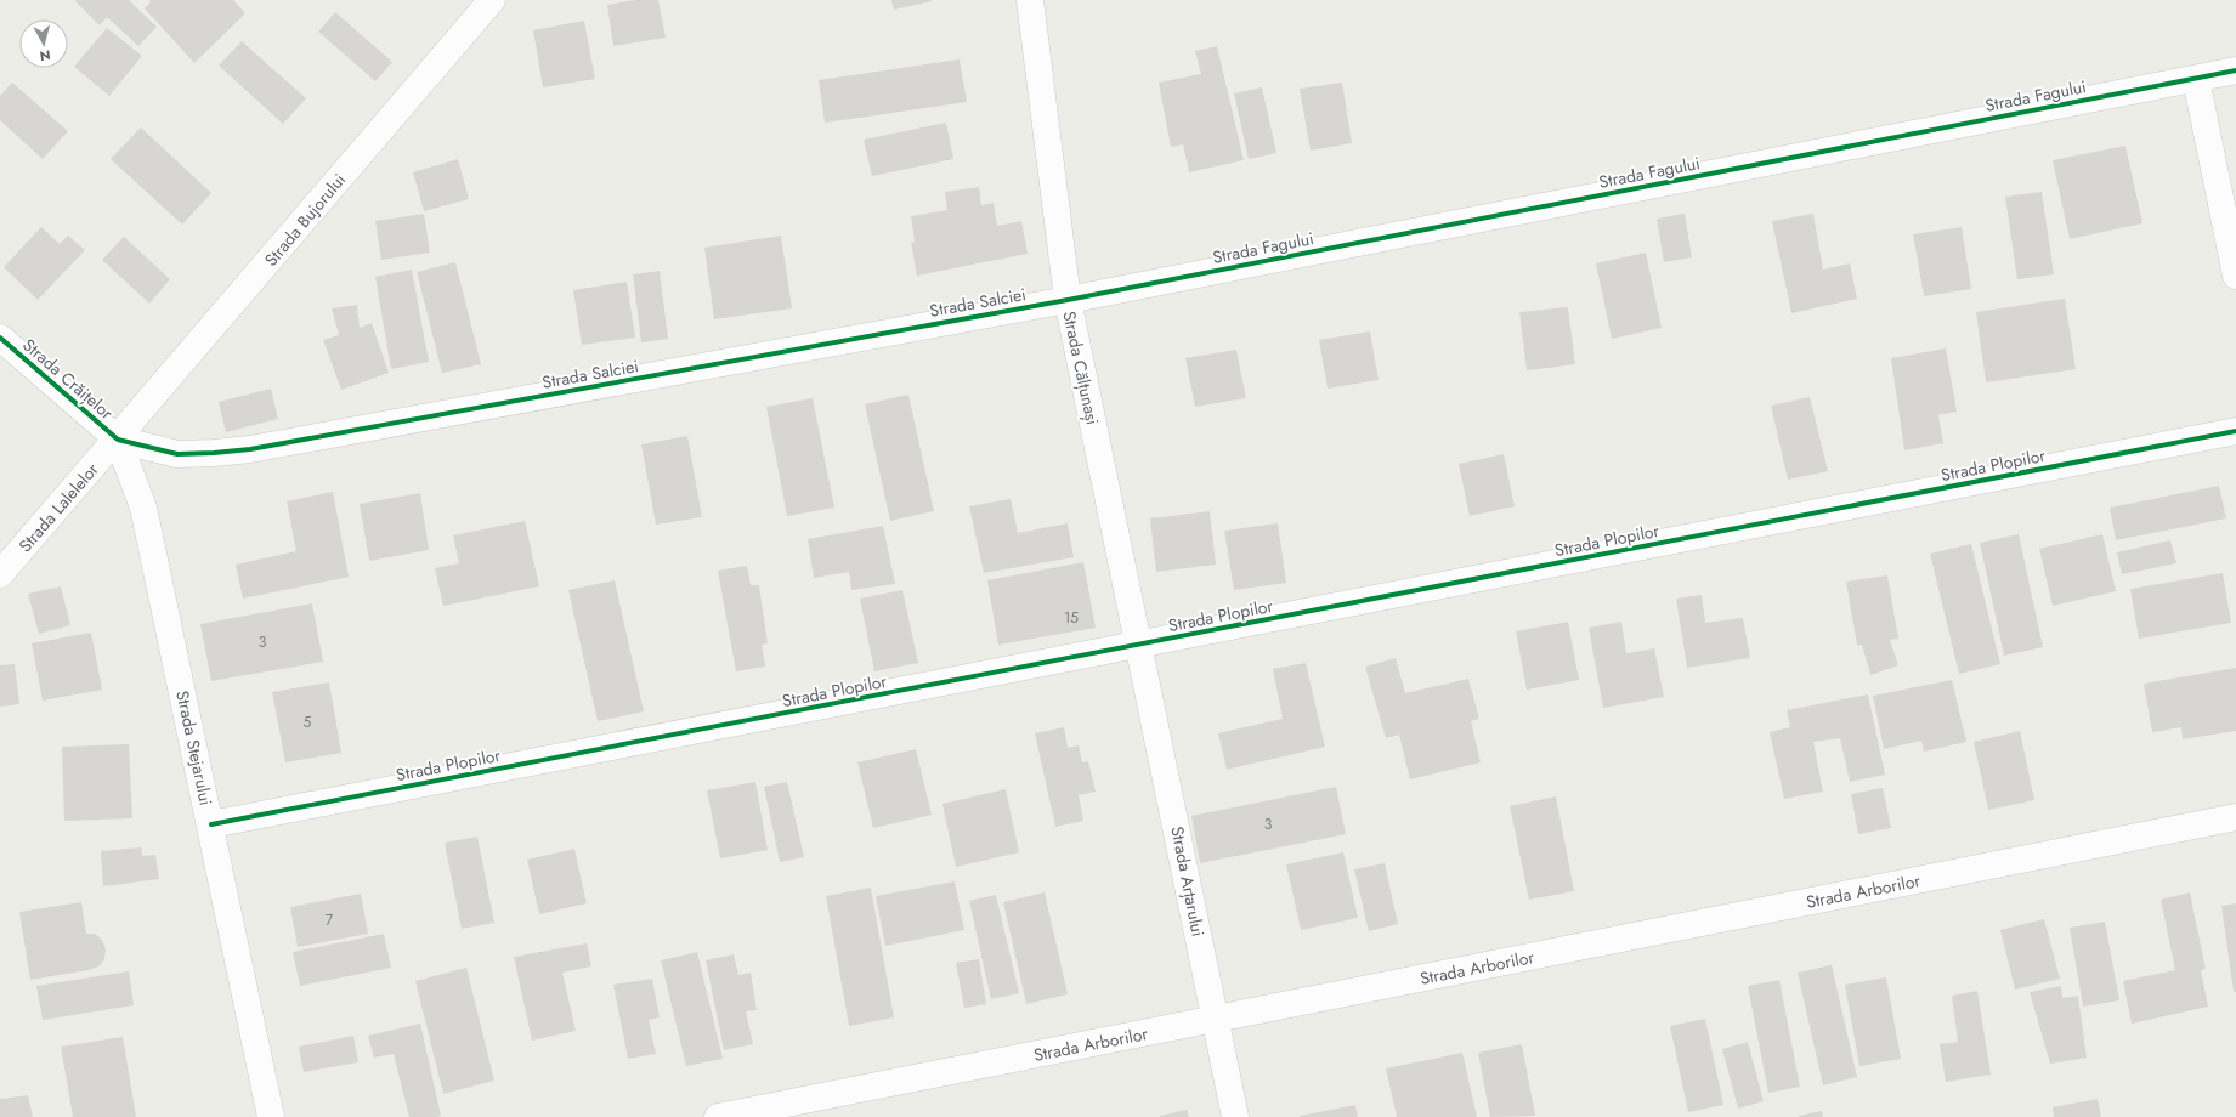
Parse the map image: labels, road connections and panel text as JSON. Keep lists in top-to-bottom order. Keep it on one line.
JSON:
{"streets":{"street":["Strada Fagului","Strada Bujorului","Strada Salciei","Strada Călțunași","Strada Crăițelor","Strada Plopilor","Strada Lalelelor","Strada Stejarului","Strada Arțarului","Strada Arborilor"]},"crossings":[["Strada Fagului","Strada Salciei"],["Strada Fagului","Strada Călțunași"],["Strada Bujorului","Strada Salciei"],["Strada Bujorului","Strada Crăițelor"],["Strada Bujorului","Strada Lalelelor"],["Strada Bujorului","Strada Stejarului"],["Strada Salciei","Strada Călțunași"],["Strada Salciei","Strada Crăițelor"],["Strada Salciei","Strada Lalelelor"],["Strada Salciei","Strada Stejarului"],["Strada Călțunași","Strada Plopilor"],["Strada Călțunași","Strada Arțarului"],["Strada Crăițelor","Strada Lalelelor"],["Strada Crăițelor","Strada Stejarului"],["Strada Plopilor","Strada Stejarului"],["Strada Plopilor","Strada Arțarului"],["Strada Lalelelor","Strada Stejarului"],["Strada Arțarului","Strada Arborilor"]],"house_numbers":["15","3","5","3","7"],"north":"bottom"}
